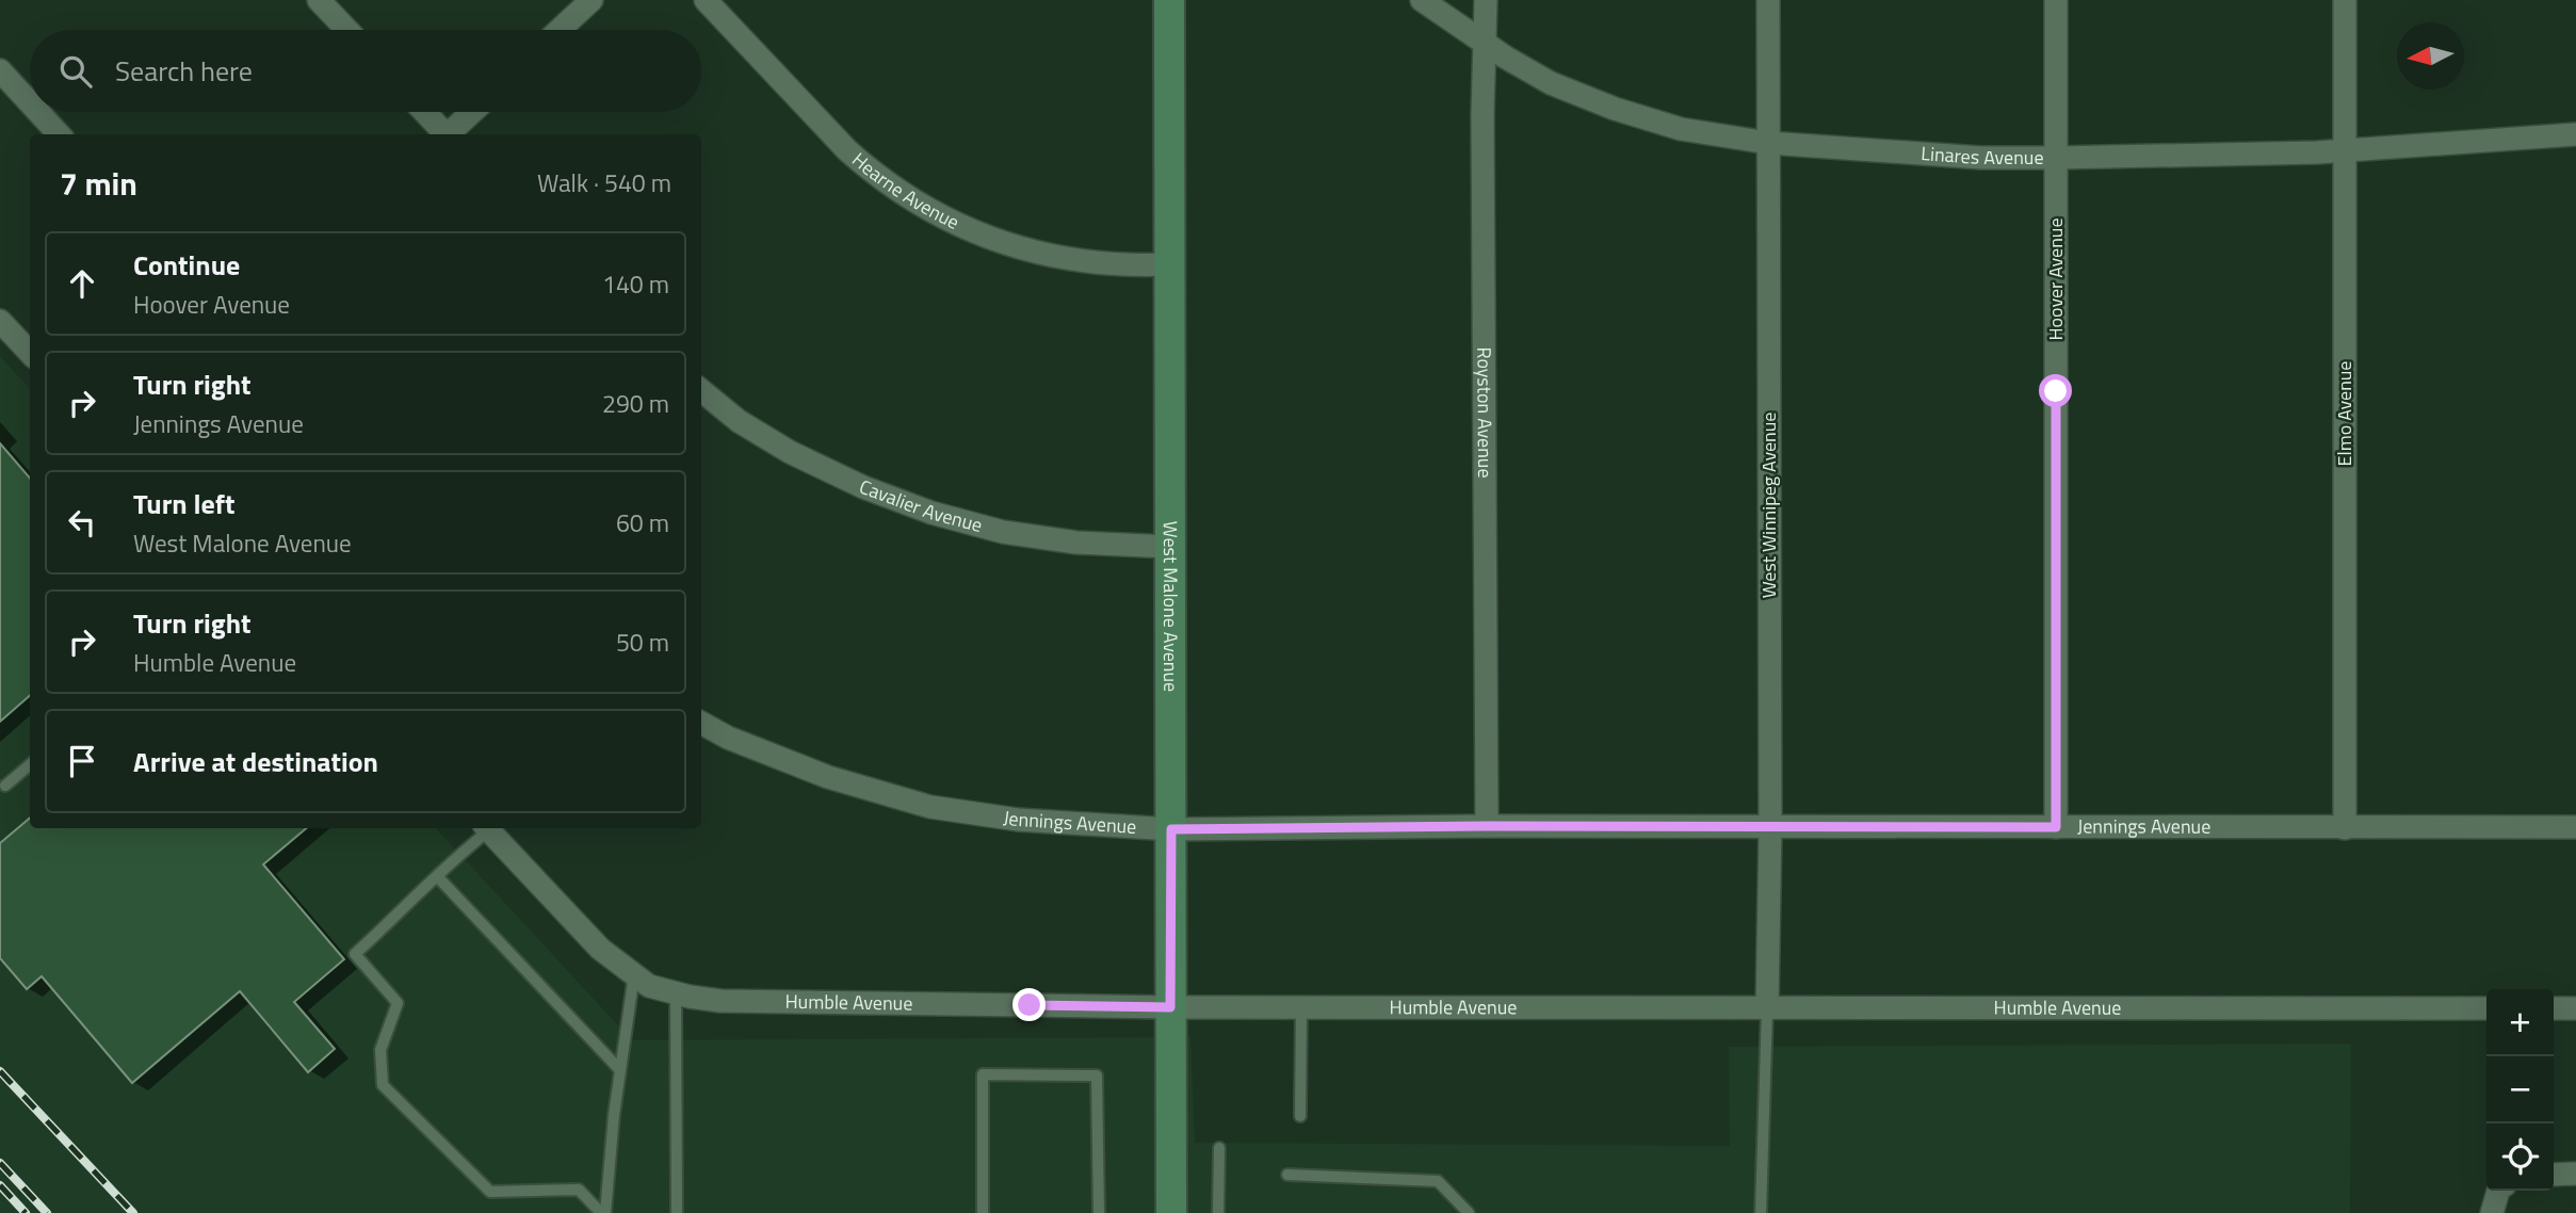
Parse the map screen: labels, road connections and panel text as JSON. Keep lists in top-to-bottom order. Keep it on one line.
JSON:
{"streets":{"street":["Linares Avenue","Hearne Avenue","Hoover Avenue","Royston Avenue","Elmo Avenue","Cavalier Avenue","West Winnipeg Avenue","West Malone Avenue","Jennings Avenue","Humble Avenue"]},"crossings":[["Linares Avenue","Hoover Avenue"],["Linares Avenue","Royston Avenue"],["Linares Avenue","Elmo Avenue"],["Linares Avenue","West Winnipeg Avenue"],["Hearne Avenue","West Malone Avenue"],["Hoover Avenue","Jennings Avenue"],["Royston Avenue","Jennings Avenue"],["Elmo Avenue","Jennings Avenue"],["Cavalier Avenue","West Malone Avenue"],["West Winnipeg Avenue","Jennings Avenue"],["West Winnipeg Avenue","Humble Avenue"],["West Malone Avenue","Jennings Avenue"],["West Malone Avenue","Humble Avenue"]],"north":"left","page":{"search":"Search here","heading":["7 min","Walk · 540 m"],"list":[["Continue","Hoover Avenue","140 m"],["Turn right","Jennings Avenue","290 m"],["Turn left","West Malone Avenue","60 m"],["Turn right","Humble Avenue","50 m"],"Arrive at destination"],"map_buttons":["+","−"]}}
